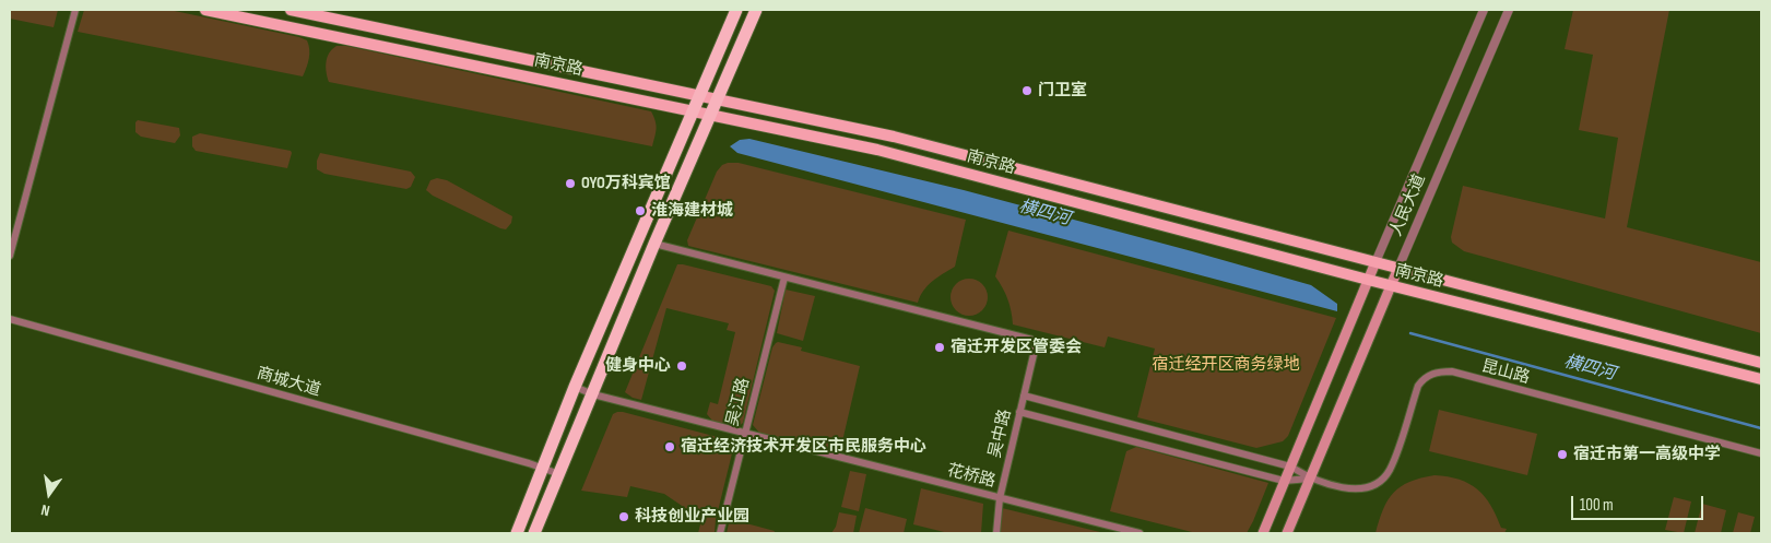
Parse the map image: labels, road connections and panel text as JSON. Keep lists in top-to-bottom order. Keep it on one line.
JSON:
{"streets":{"main road":["南京路","人民大道"],"street":["昆山路","商城大道","吴江路","吴中路","花桥路"]},"crossings":[["南京路","人民大道"],["人民大道","昆山路"],["吴江路","吴中路"],["吴江路","花桥路"],["吴中路","花桥路"]],"water":["横四河"],"parks":["宿迁经开区商务绿地"],"places":["门卫室","OYO万科宾馆","淮海建材城","宿迁开发区管委会","健身中心","宿迁经济技术开发区市民服务中心","宿迁市第一高级中学","科技创业产业园"],"scale_bar":"100 m","north":"bottom"}
